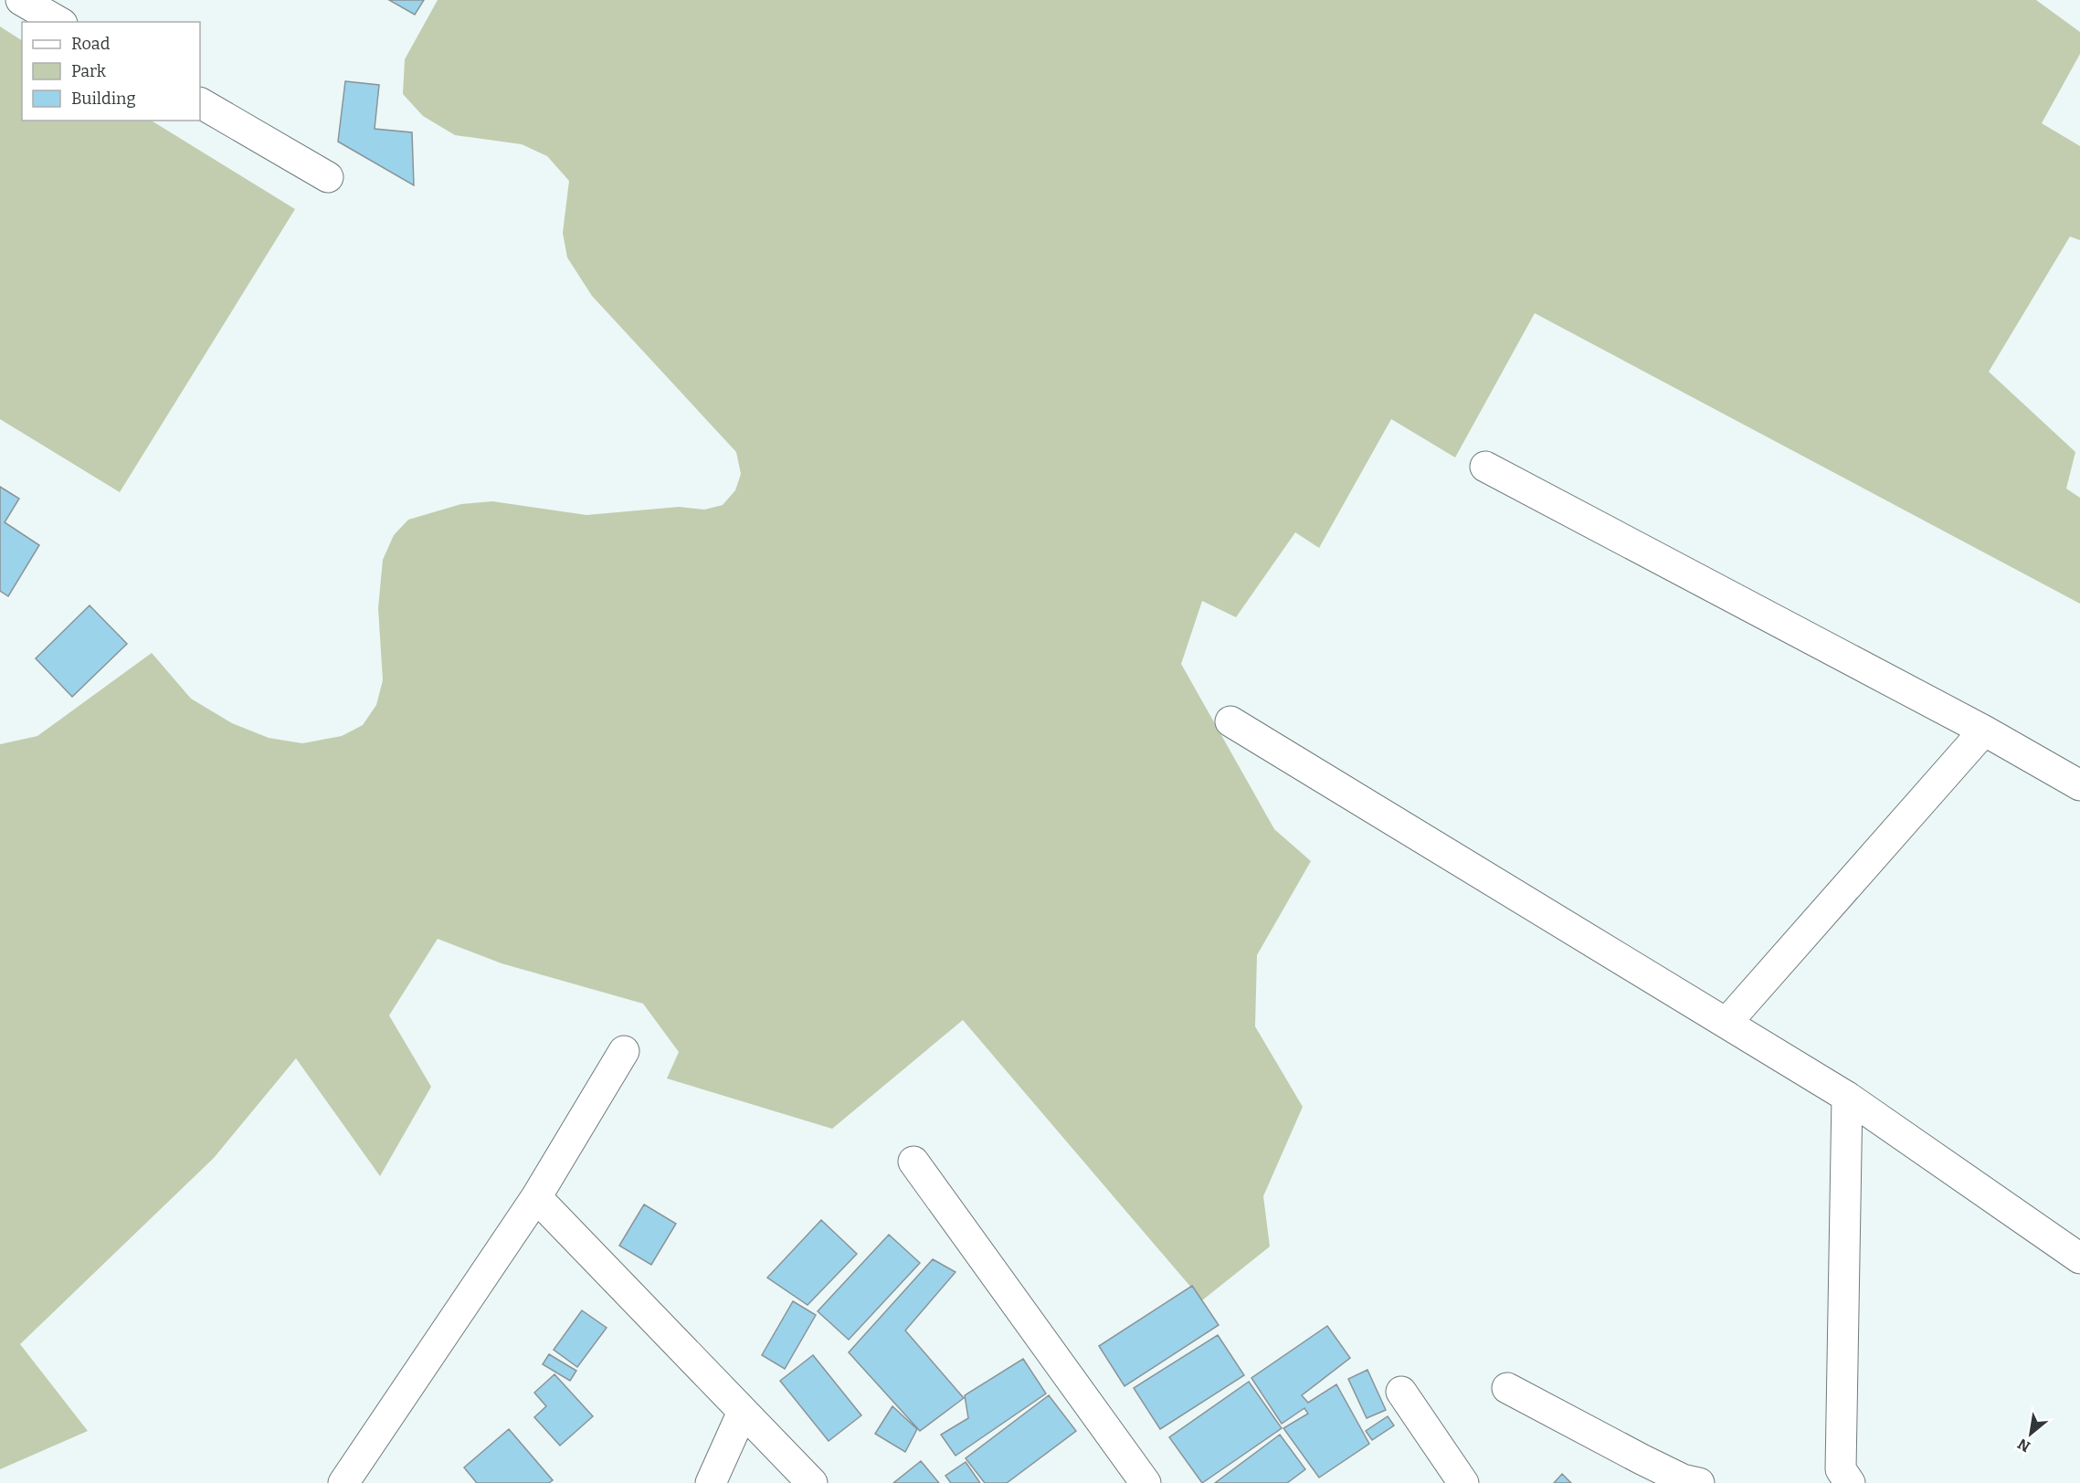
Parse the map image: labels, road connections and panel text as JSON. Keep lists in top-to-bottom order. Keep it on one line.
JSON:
{"legend":["Road","Park","Building"],"north":"bottom left"}
